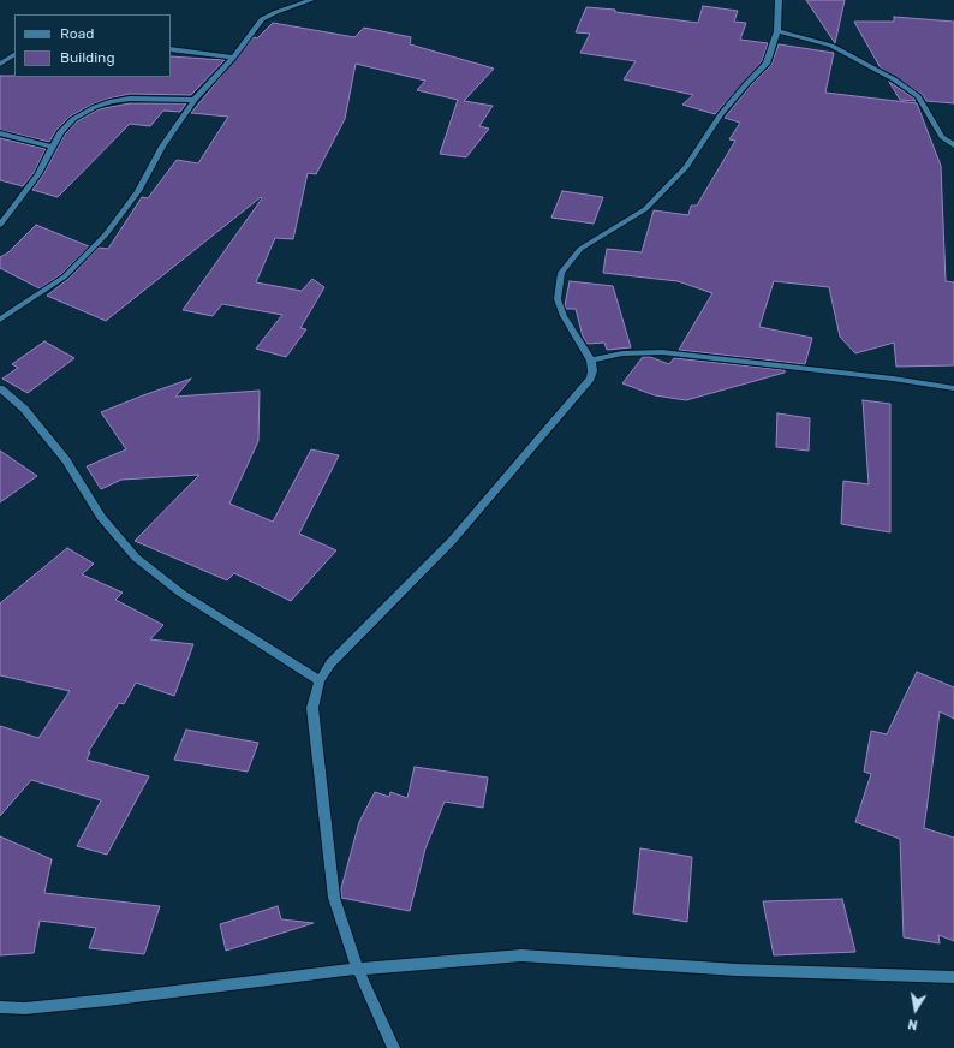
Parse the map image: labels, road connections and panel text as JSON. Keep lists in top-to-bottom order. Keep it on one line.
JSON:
{"legend":["Road","Building"],"north":"bottom"}
